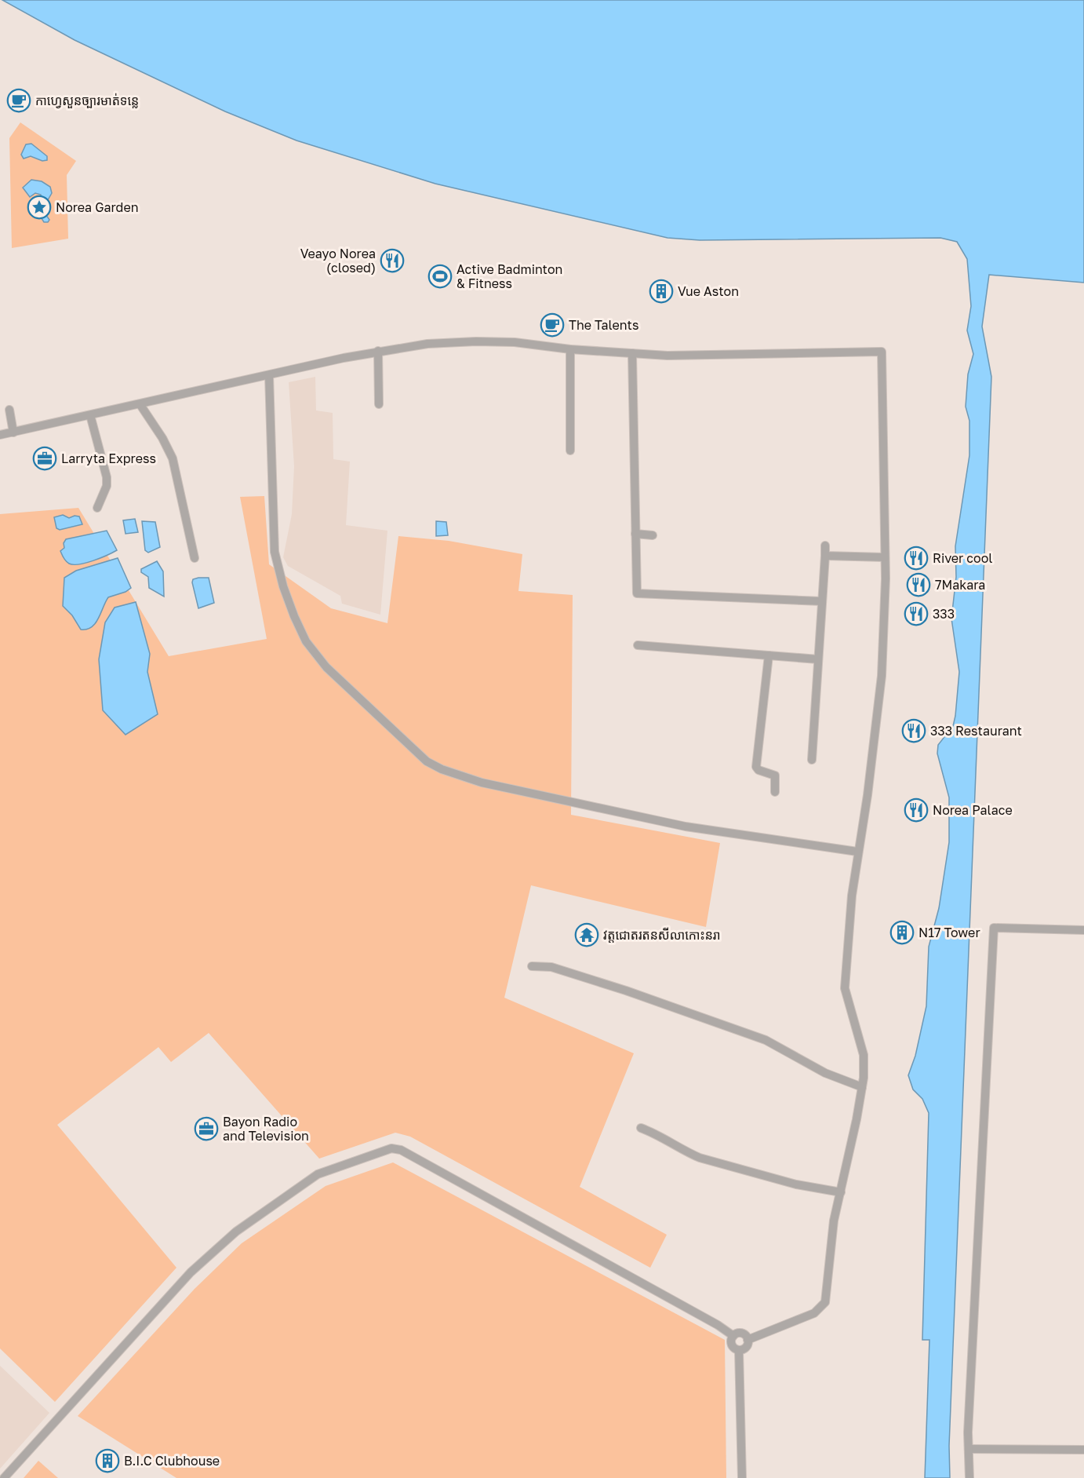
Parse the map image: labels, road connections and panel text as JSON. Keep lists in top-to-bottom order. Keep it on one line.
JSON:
{"places":{"cafe":["កាហ្វេសួនច្បារមាត់ទន្លេ","The Talents"],"place":["Norea Garden"],"restaurant":["Veayo Norea (closed)","River cool","7Makara","333","333 Restaurant","Norea Palace"],"sports":["Active Badminton & Fitness"],"building":["Vue Aston","N17 Tower","B.I.C Clubhouse"],"office":["Larryta Express","Bayon Radio and Television"],"temple":["វត្តជោតរតនសីលាកោះនរា"]}}
